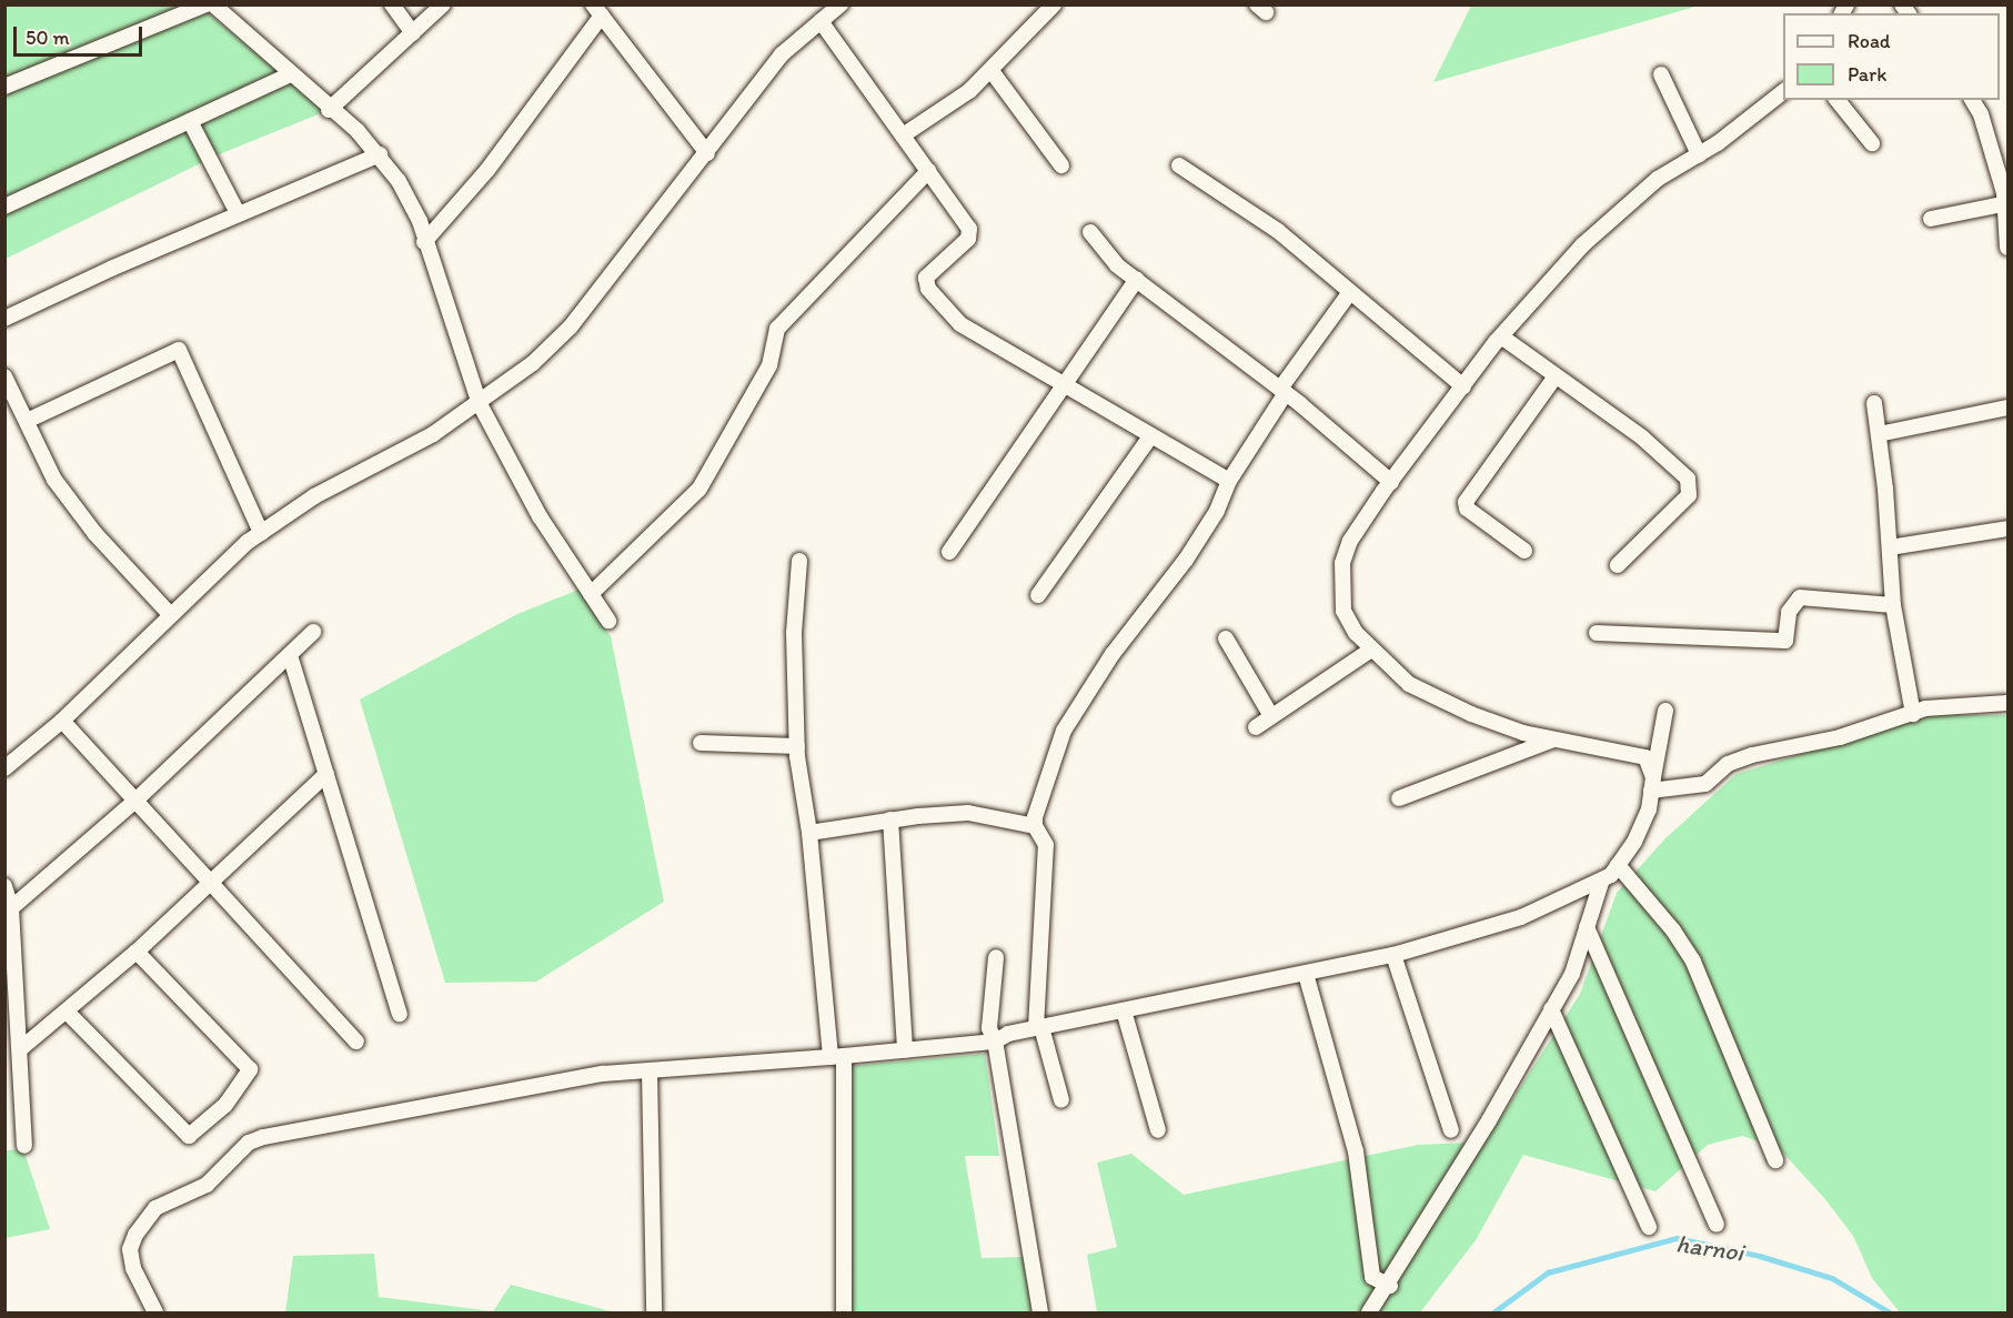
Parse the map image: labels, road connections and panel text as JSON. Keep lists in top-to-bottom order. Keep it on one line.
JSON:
{"water":["harnoi"],"legend":["Road","Park"],"scale_bar":"50 m"}
